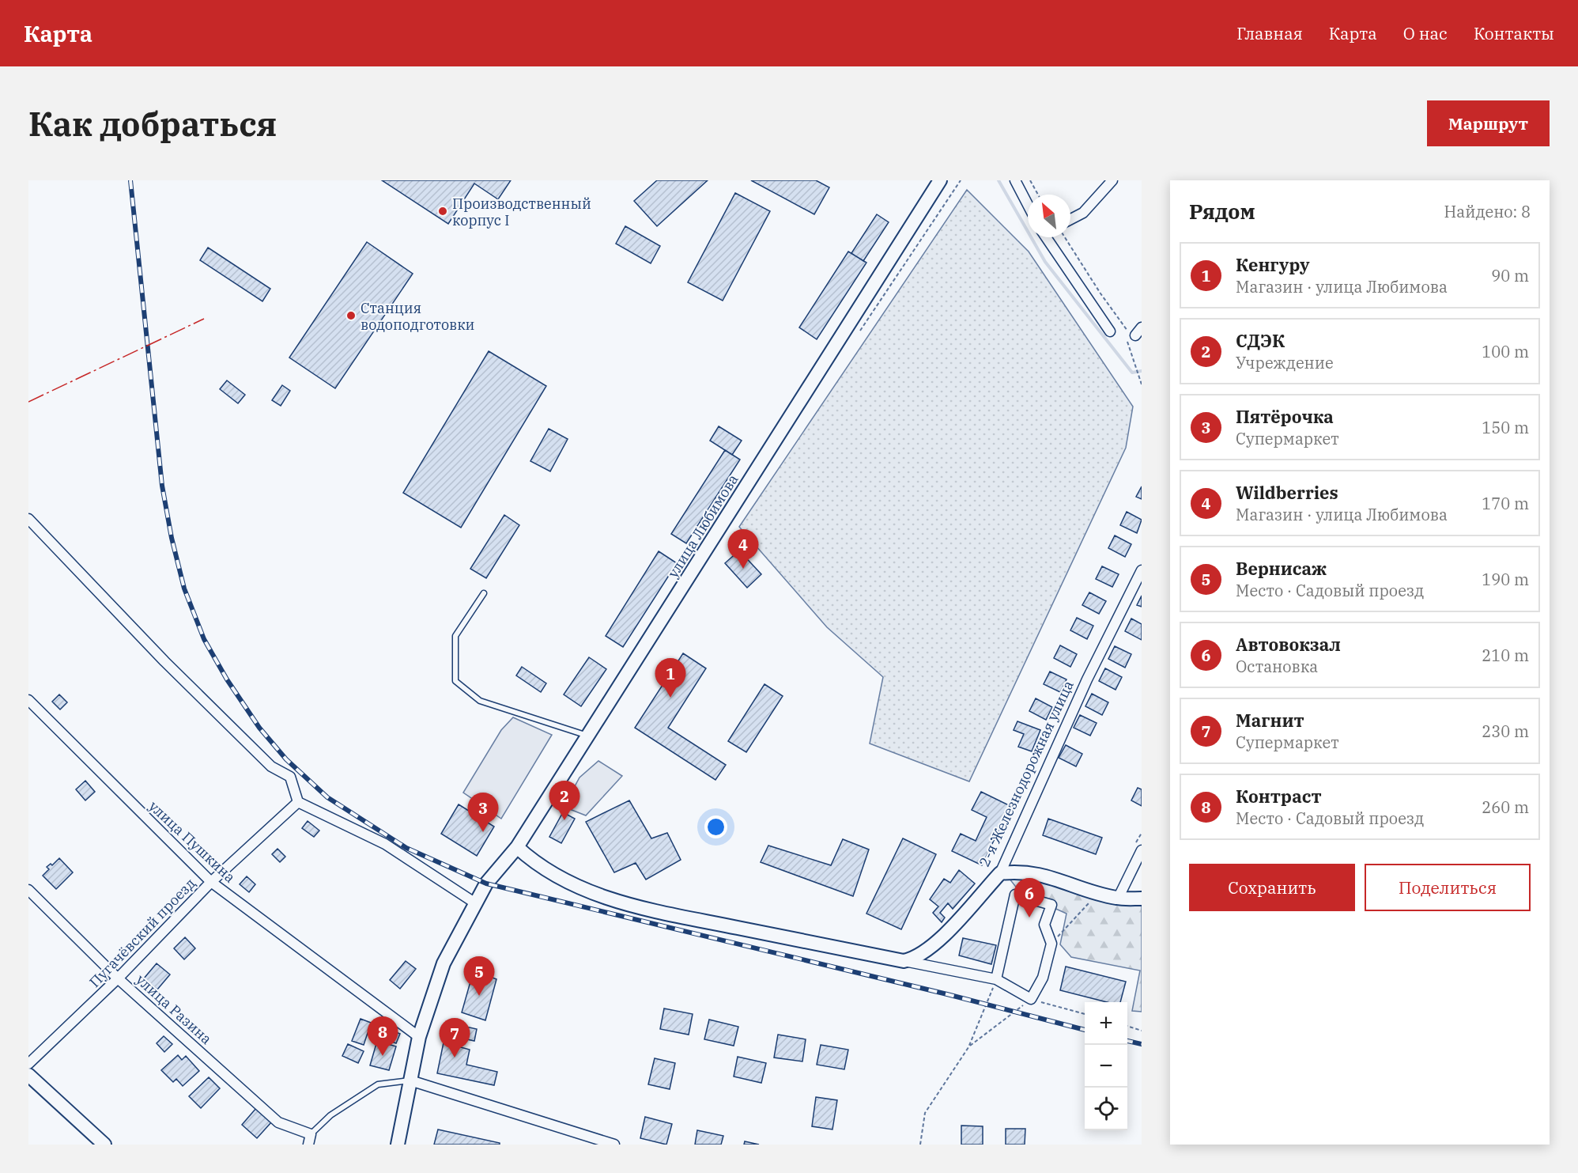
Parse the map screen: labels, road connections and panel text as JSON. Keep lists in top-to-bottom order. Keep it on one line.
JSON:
{"streets":{"main road":["улица Любимова","2-я Железнодорожная улица"],"street":["улица Пушкина","Пугачёвский проезд","улица Разина"]},"crossings":[["улица Любимова","улица Пушкина"],["улица Пушкина","Пугачёвский проезд"],["Пугачёвский проезд","улица Разина"]],"places":["Производственный корпус I","Станция водоподготовки"],"north":"top left","page":{"header":"Карта","nav":["Главная","Карта","О нас","Контакты"],"buttons":["Маршрут",["Сохранить","Поделиться"]],"title":"Как добраться","heading":["Рядом","Найдено: 8"],"list":[{"mark":"1","name":"Кенгуру","note":"Магазин · улица Любимова","value":"90 m"},{"mark":"2","name":"СДЭК","note":"Учреждение","value":"100 m"},{"mark":"3","name":"Пятёрочка","note":"Супермаркет","value":"150 m"},{"mark":"4","name":"Wildberries","note":"Магазин · улица Любимова","value":"170 m"},{"mark":"5","name":"Вернисаж","note":"Место · Садовый проезд","value":"190 m"},{"mark":"6","name":"Автовокзал","note":"Остановка","value":"210 m"},{"mark":"7","name":"Магнит","note":"Супермаркет","value":"230 m"},{"mark":"8","name":"Контраст","note":"Место · Садовый проезд","value":"260 m"}],"pins":["4","1","2","3","6","5","8","7"],"map_buttons":["+","−"]}}
